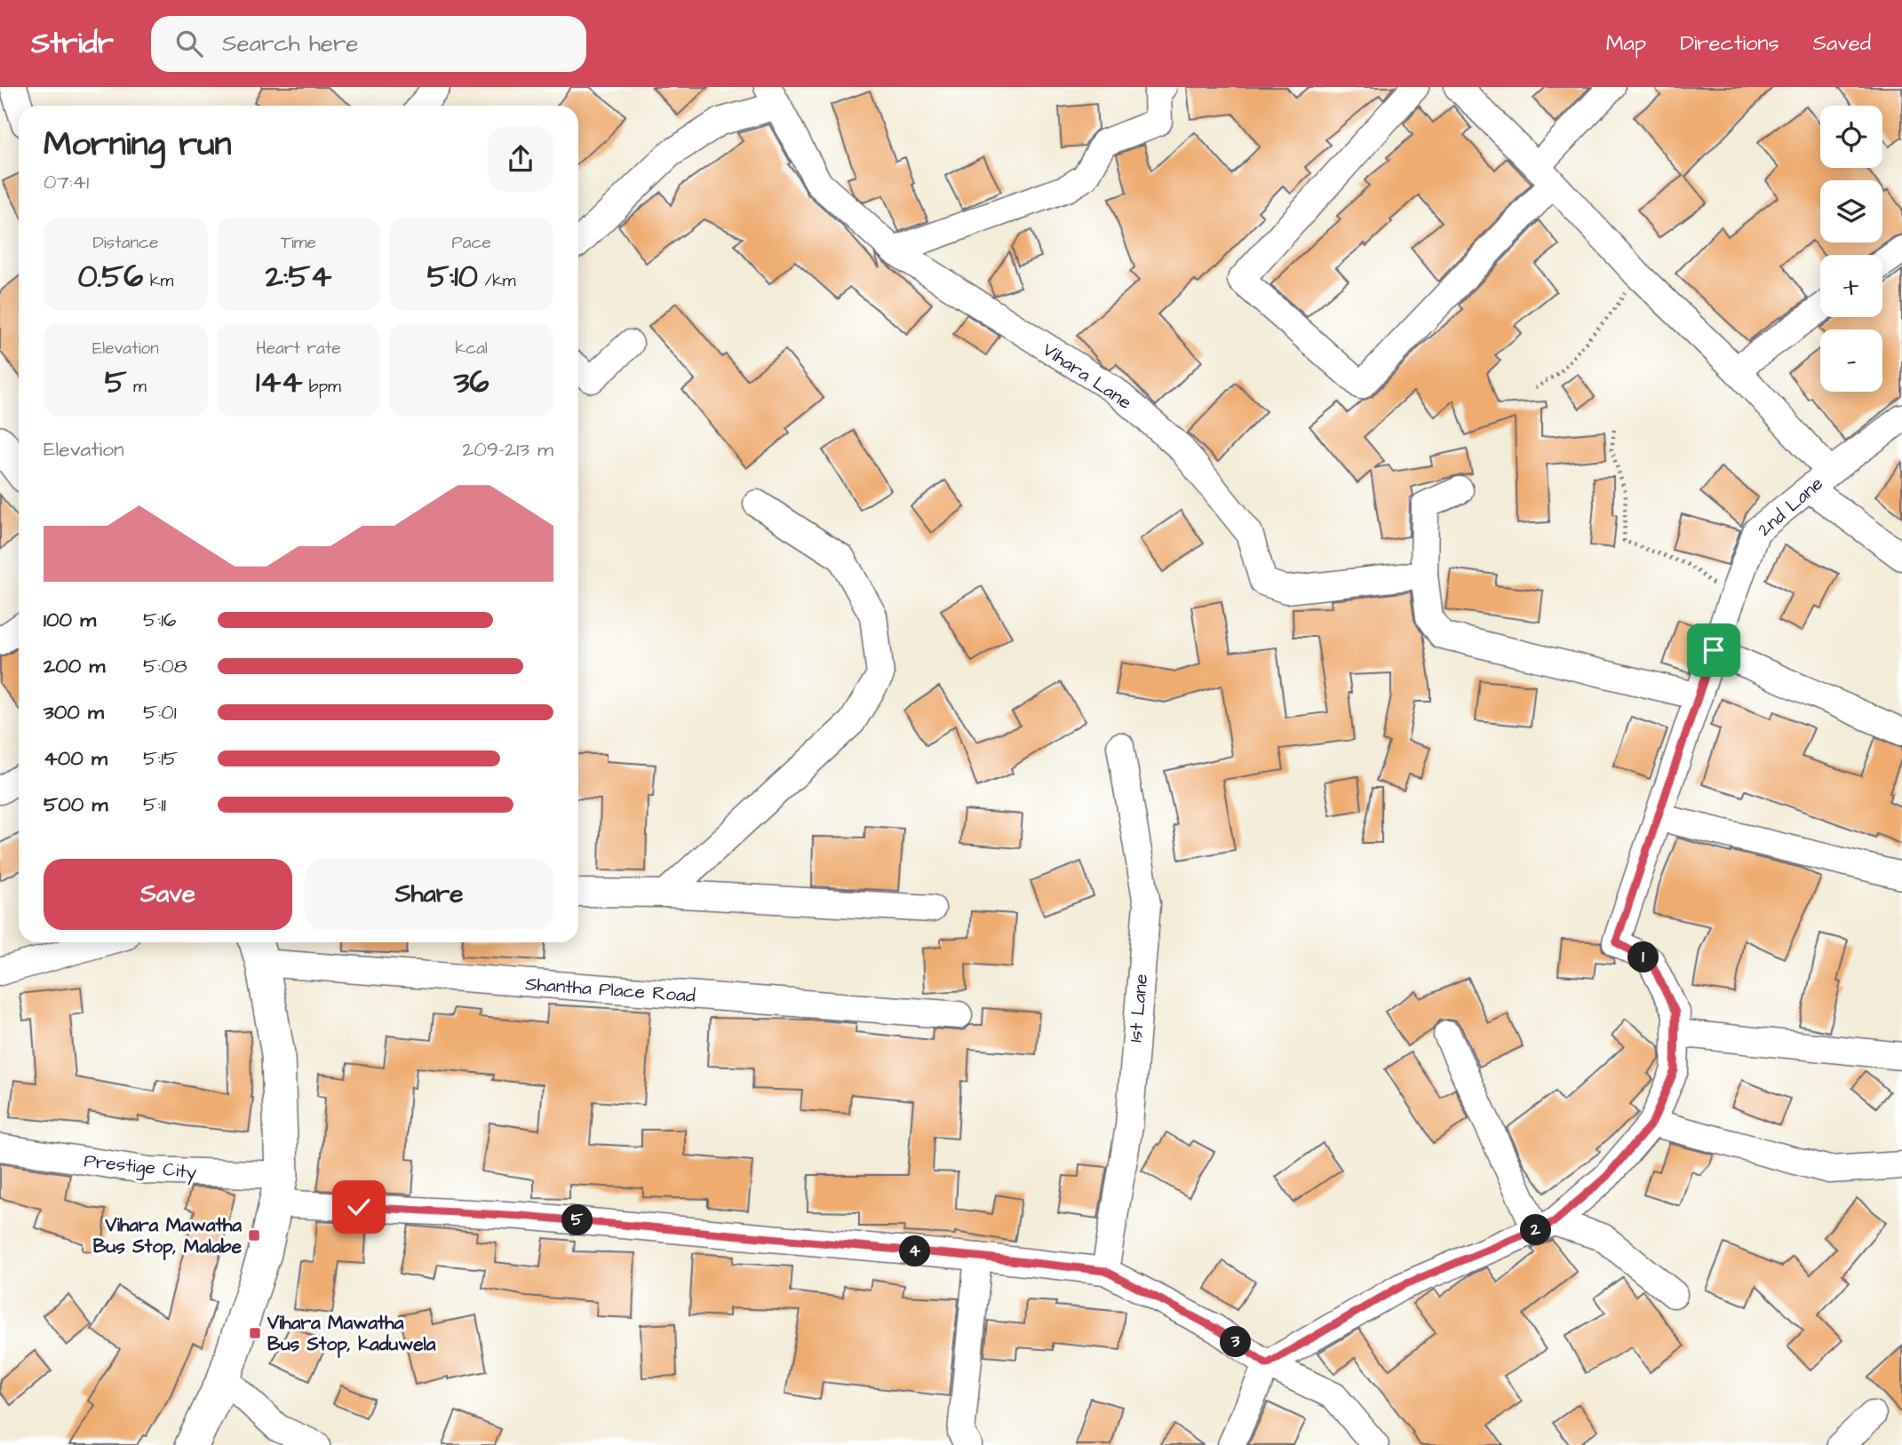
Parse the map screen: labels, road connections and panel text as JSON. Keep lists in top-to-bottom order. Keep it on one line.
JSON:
{"streets":{"street":["Vihara Lane","2nd Lane","Shantha Place Road","1st Lane","Prestige City"]},"places":{"transit":["Vihara Mawatha Bus Stop, Malabe","Vihara Mawatha Bus Stop, kaduwela"]},"page":{"header":"Stridr","search":"Search here","nav":["Map","Directions","Saved"],"map_buttons":["+","−"],"heading":["Morning run","07:41"],"stats":[["Distance","0.56 km"],["Time","2:54"],["Pace","5:10 /km"],["Elevation","5 m"],["Heart rate","144 bpm"],["kcal","36"]],"chart":["Elevation","209–213 m"],"list":[{"name":"100 m","note":"5:16"},{"name":"200 m","note":"5:08"},{"name":"300 m","note":"5:01"},{"name":"400 m","note":"5:15"},{"name":"500 m","note":"5:11"}],"buttons":["Save","Share"],"pins":["1","5","2","4","3"]}}
